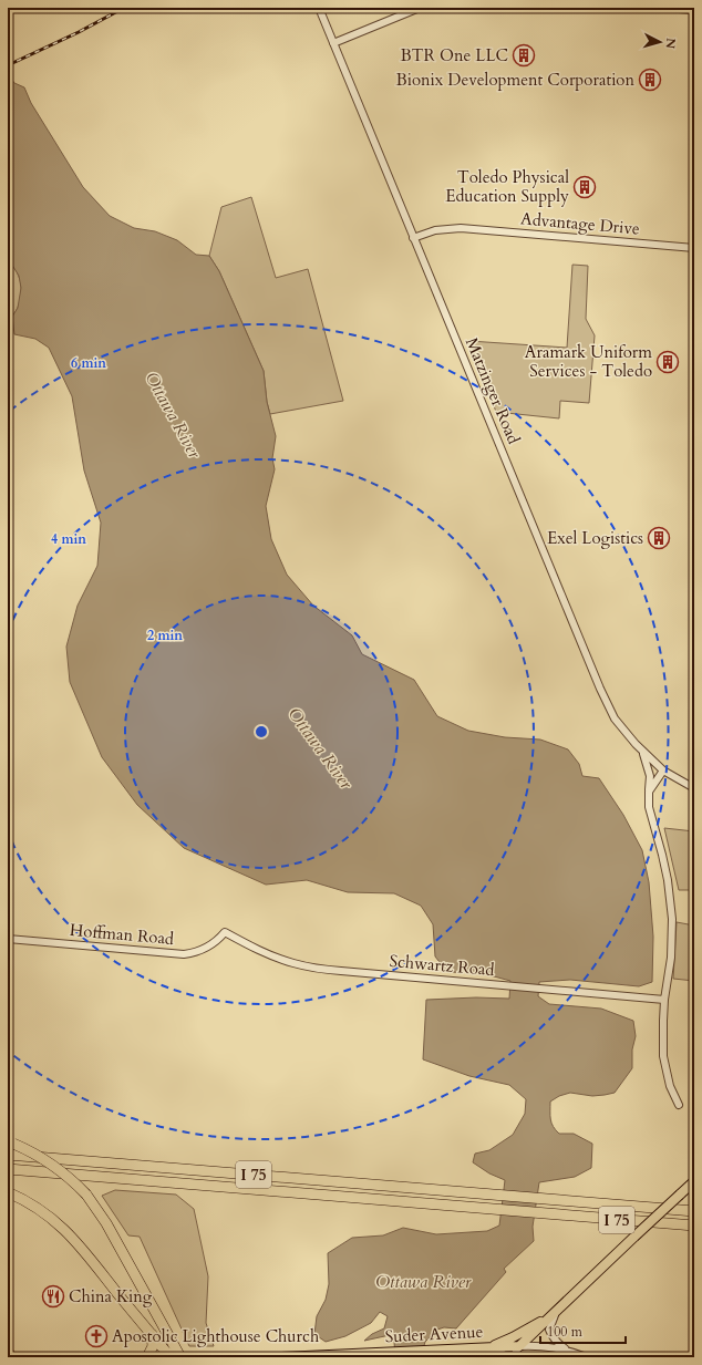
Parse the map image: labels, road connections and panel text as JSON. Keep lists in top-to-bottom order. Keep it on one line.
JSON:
{"streets":{"highway":["I 75"],"main road":["Suder Avenue"],"street":["Advantage Drive","Matzinger Road","Hoffman Road","Schwartz Road"]},"crossings":[["Advantage Drive","Matzinger Road"],["Hoffman Road","Schwartz Road"]],"water":["Ottawa River"],"places":{"building":["BTR One LLC","Bionix Development Corporation","Toledo Physical Education Supply","Aramark Uniform Services - Toledo","Exel Logistics"],"restaurant":["China King"],"church":["Apostolic Lighthouse Church"]},"scale_bar":"100 m","north":"right","rings":["6 min","4 min","2 min"]}
